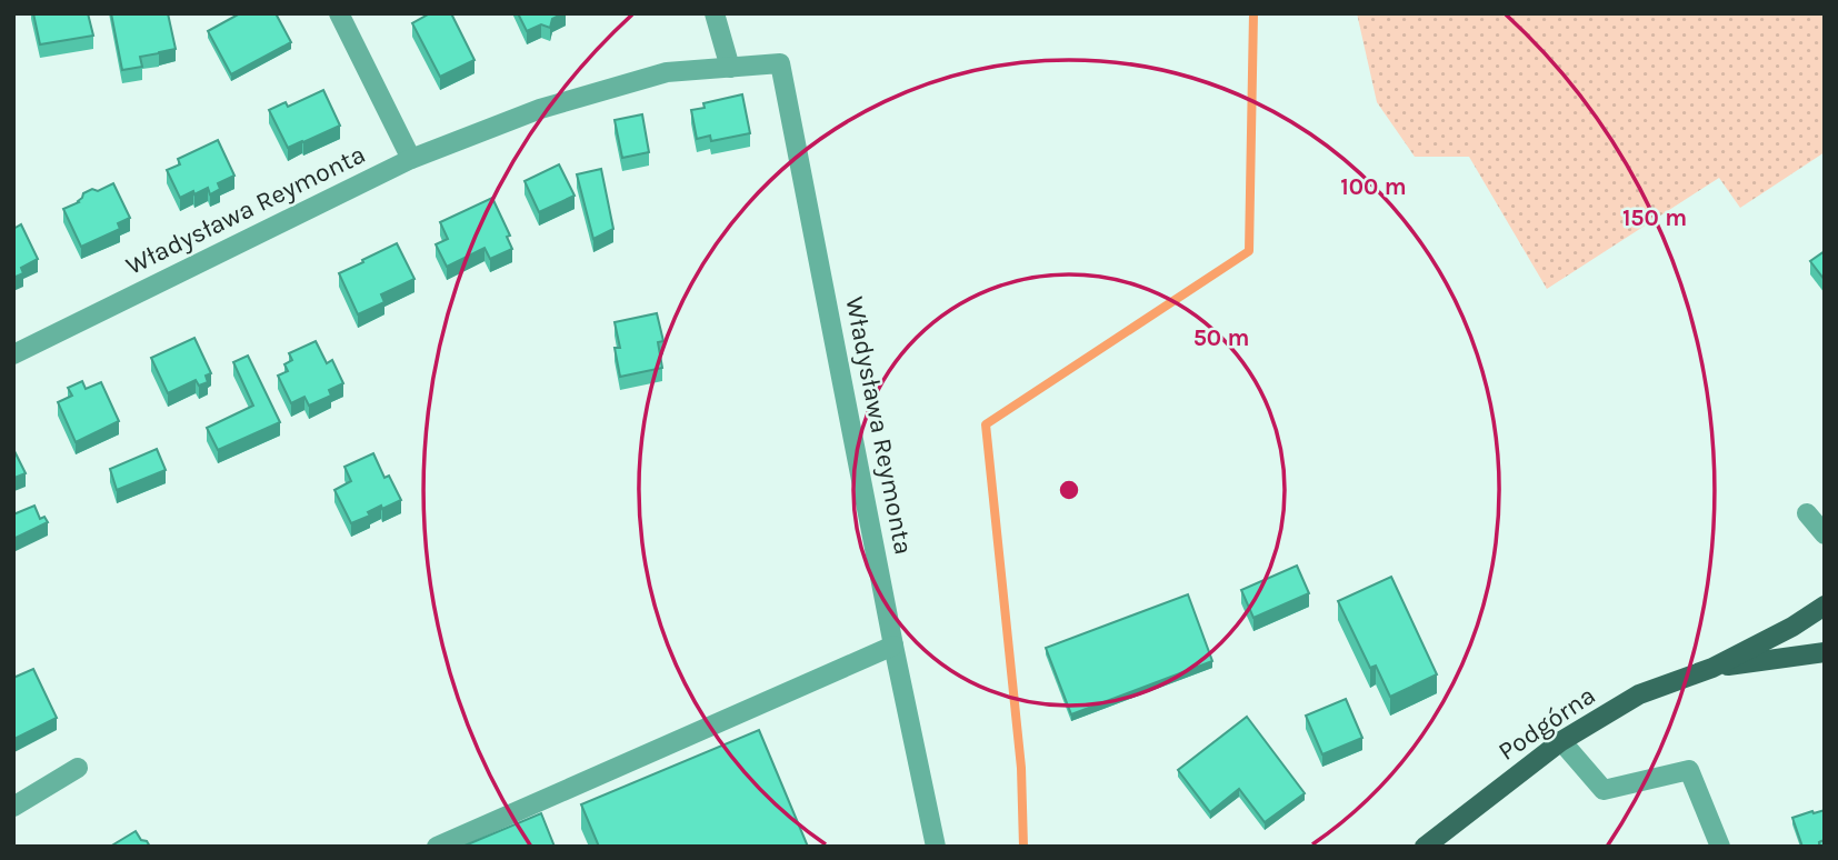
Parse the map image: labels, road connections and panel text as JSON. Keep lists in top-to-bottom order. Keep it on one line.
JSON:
{"streets":{"main road":["Podgórna"],"street":["Władysława Reymonta"]},"rings":["100 m","150 m","50 m"]}
